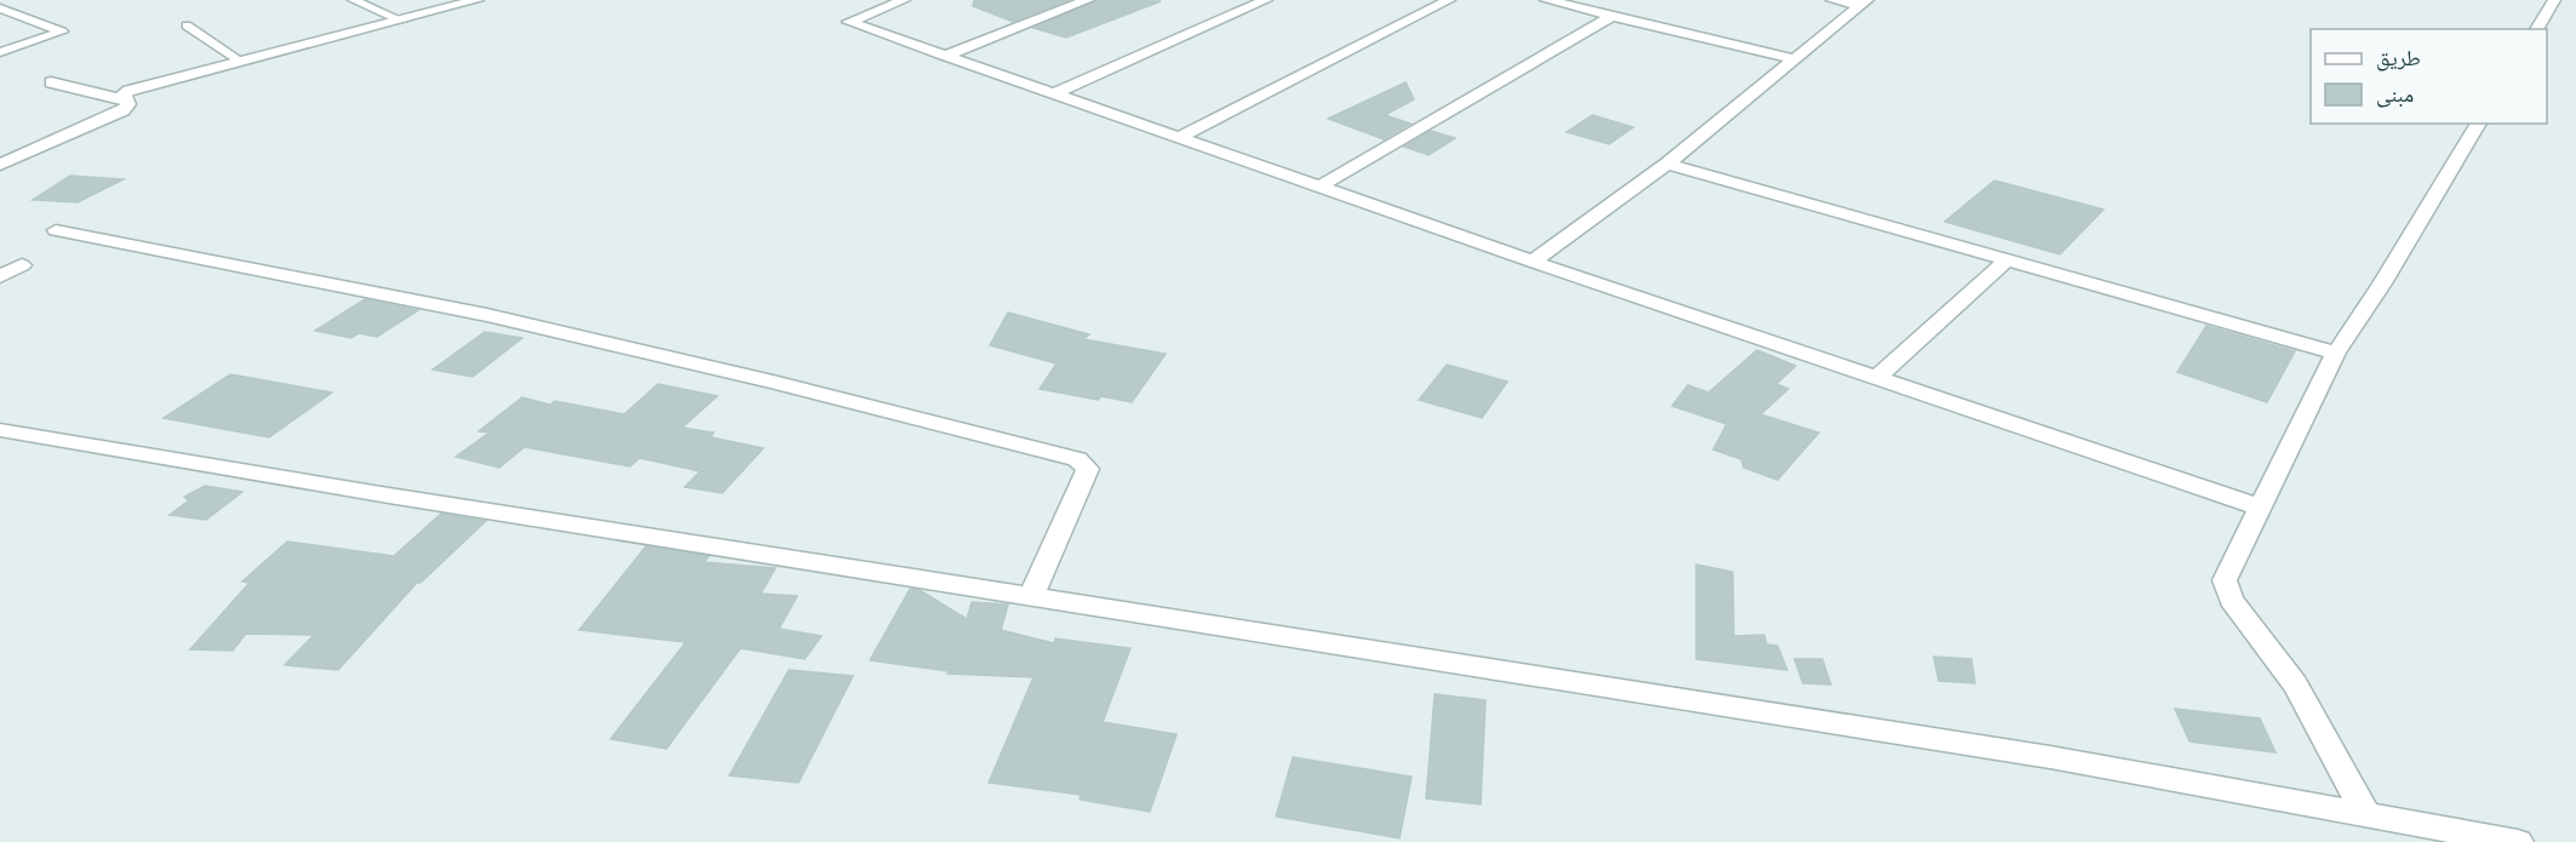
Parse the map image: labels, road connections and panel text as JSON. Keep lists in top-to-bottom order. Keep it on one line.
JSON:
{"legend":["طريق","مبنى"]}
